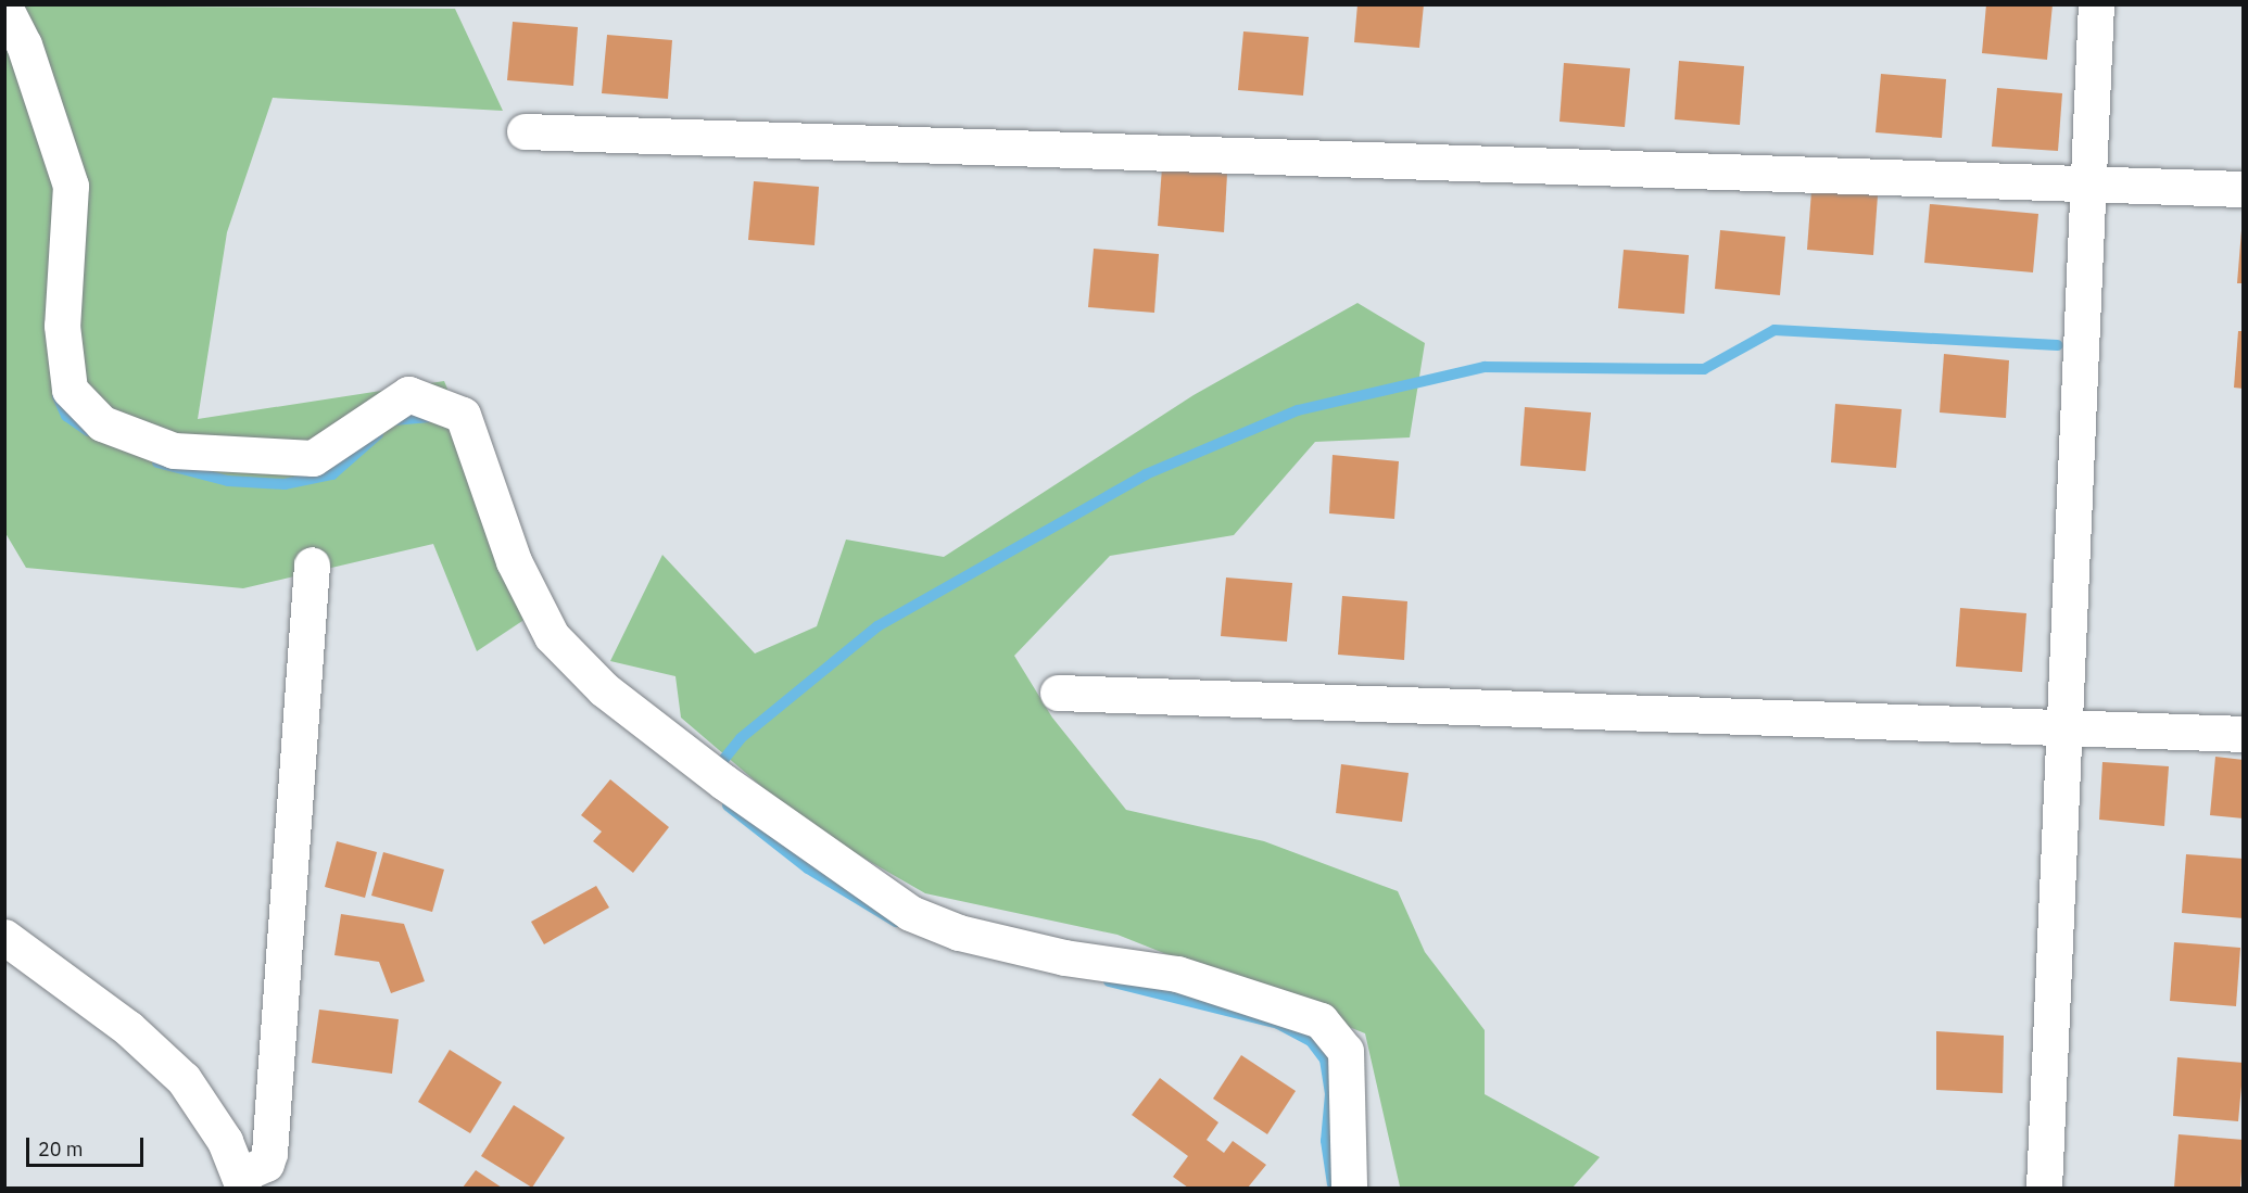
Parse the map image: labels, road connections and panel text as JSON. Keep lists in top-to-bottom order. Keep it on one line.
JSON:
{"scale_bar":"20 m"}
